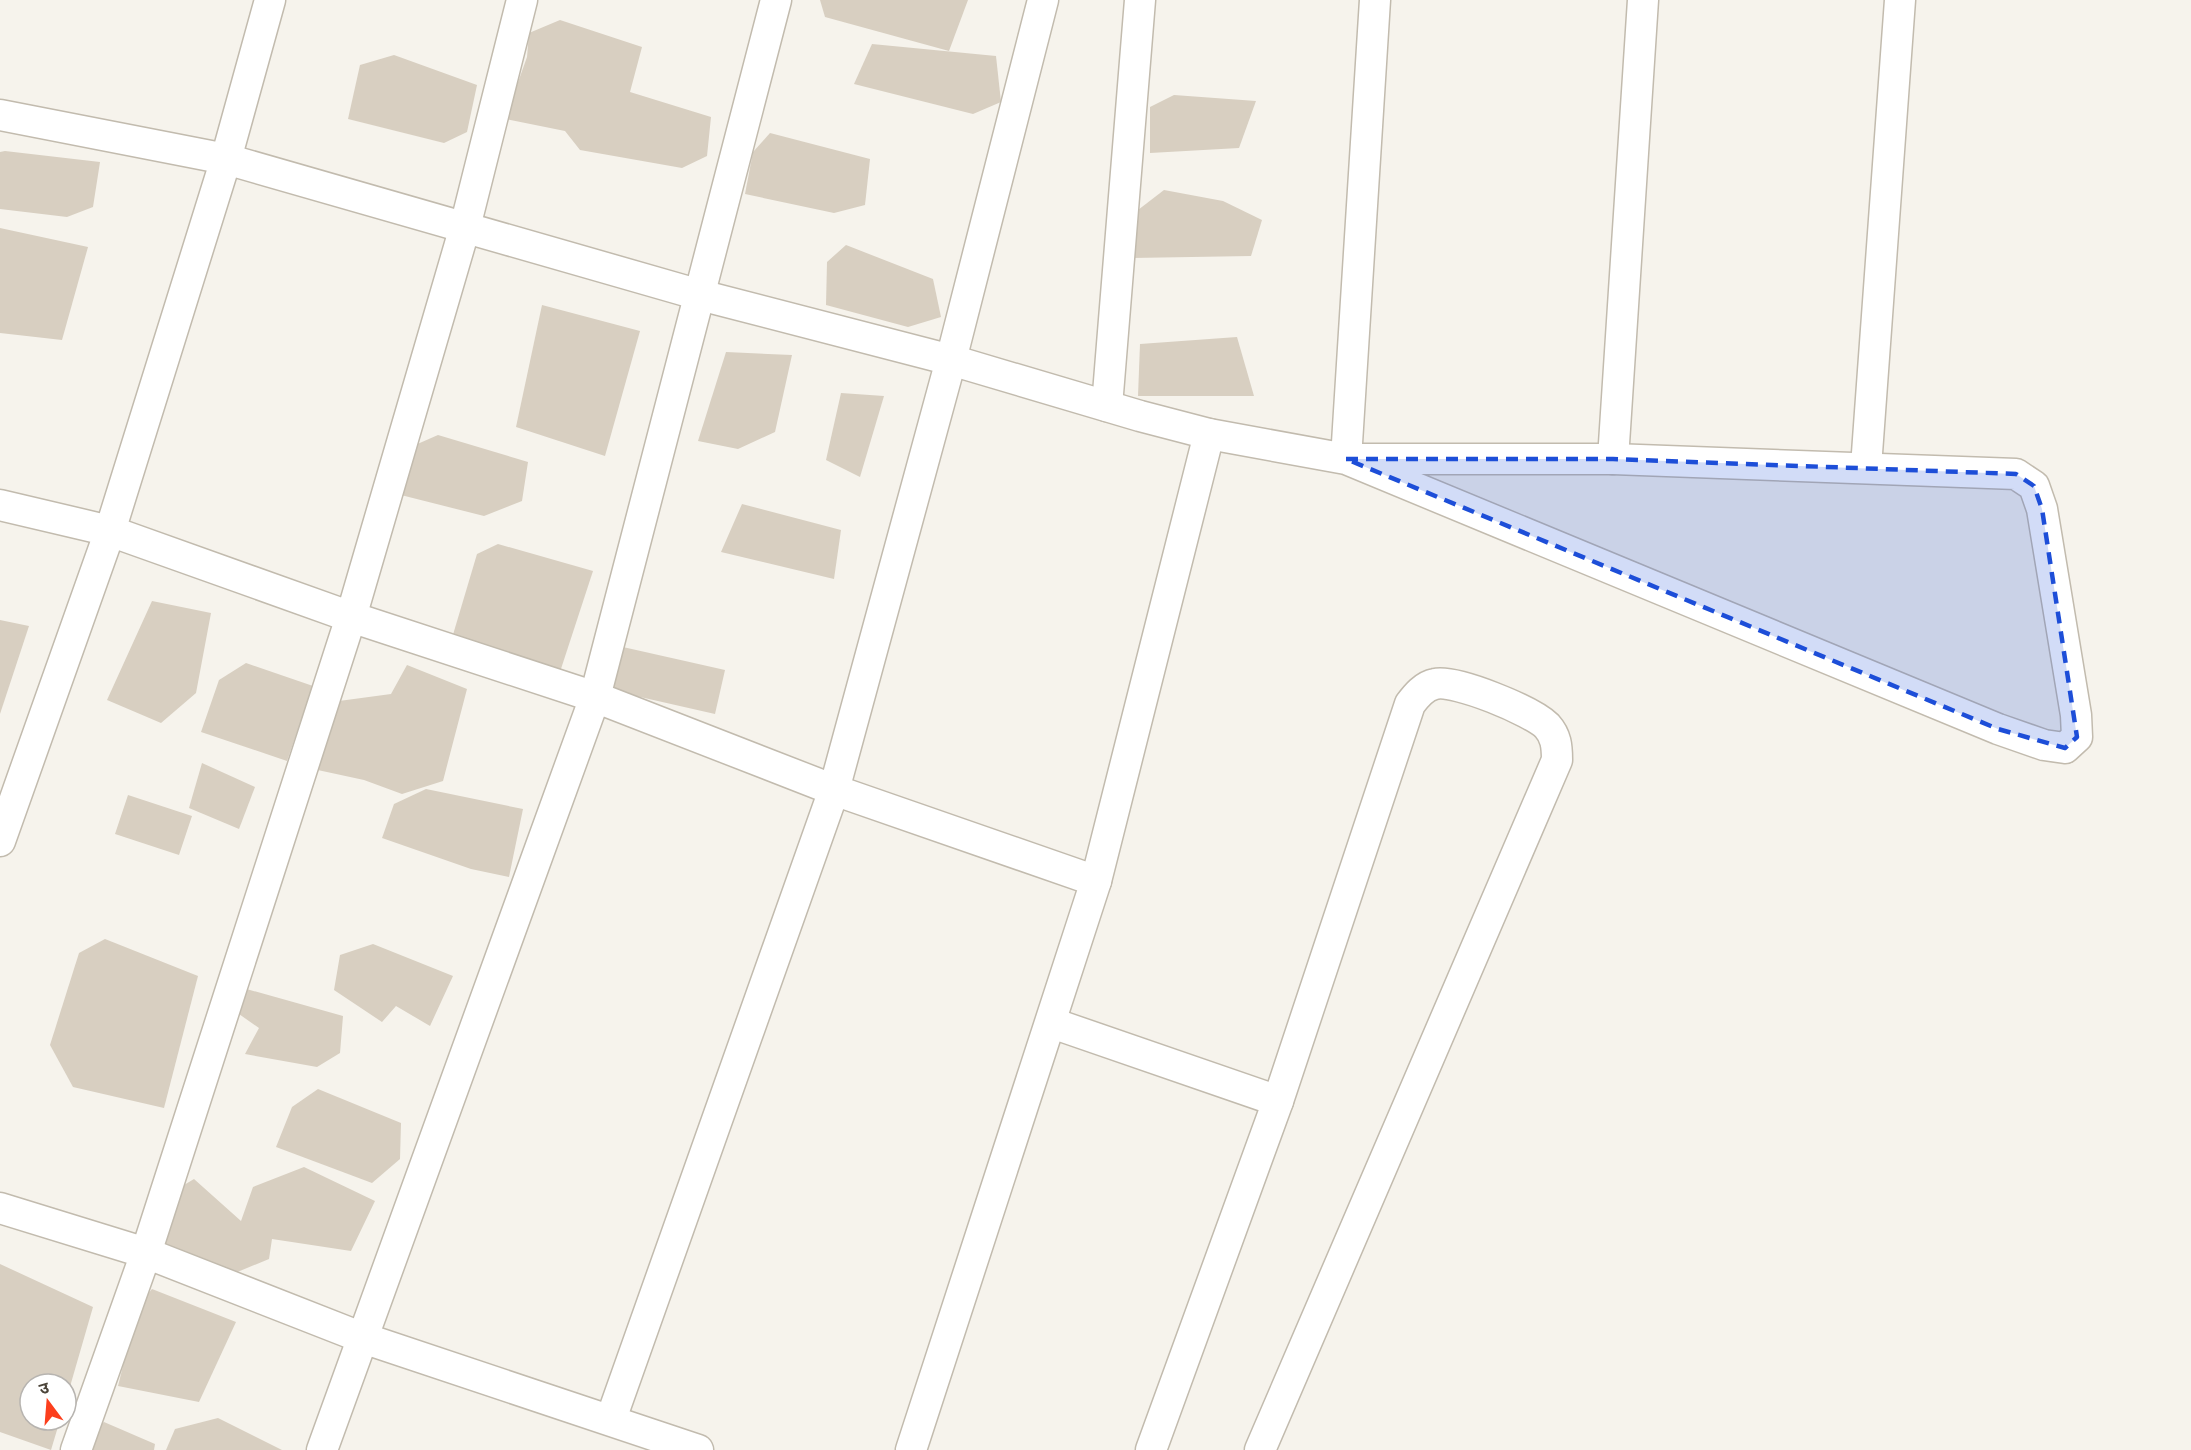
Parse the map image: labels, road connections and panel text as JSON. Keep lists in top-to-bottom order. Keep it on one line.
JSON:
{"north":"top"}
